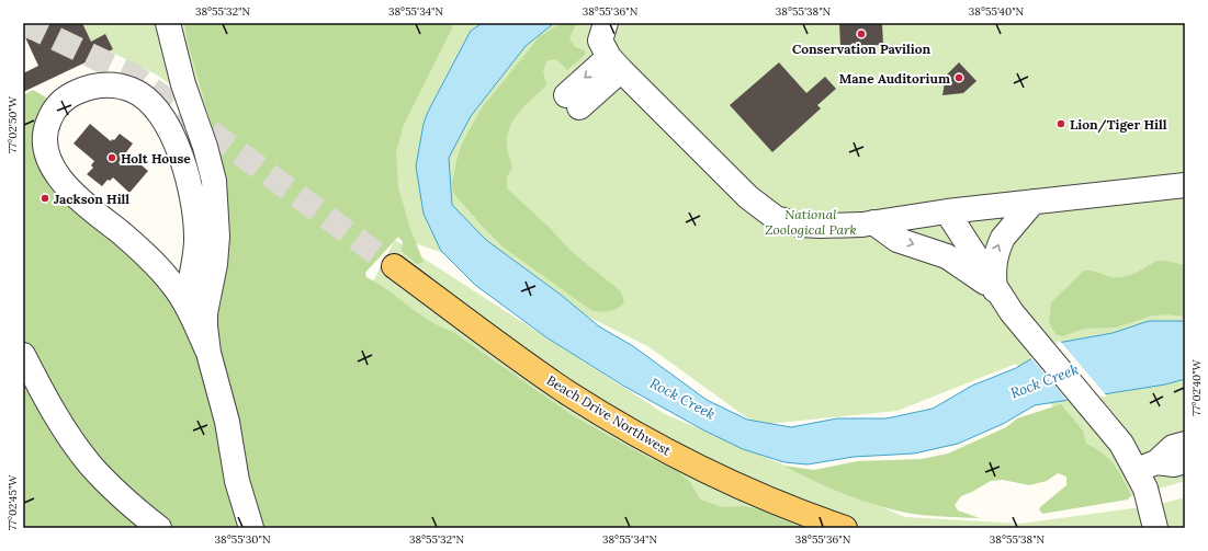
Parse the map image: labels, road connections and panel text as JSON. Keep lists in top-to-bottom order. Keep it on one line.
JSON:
{"streets":{"main road":["Beach Drive Northwest"]},"water":["Rock Creek"],"parks":["National Zoological Park"],"places":["Conservation Pavilion","Mane Auditorium","Lion/Tiger Hill","Holt House","Jackson Hill"],"coordinates":["38°55'32\"N","38°55'34\"N","38°55'36\"N","38°55'38\"N","38°55'40\"N","77°02'50\"W","77°02'40\"W","77°02'45\"W","38°55'30\"N"]}
